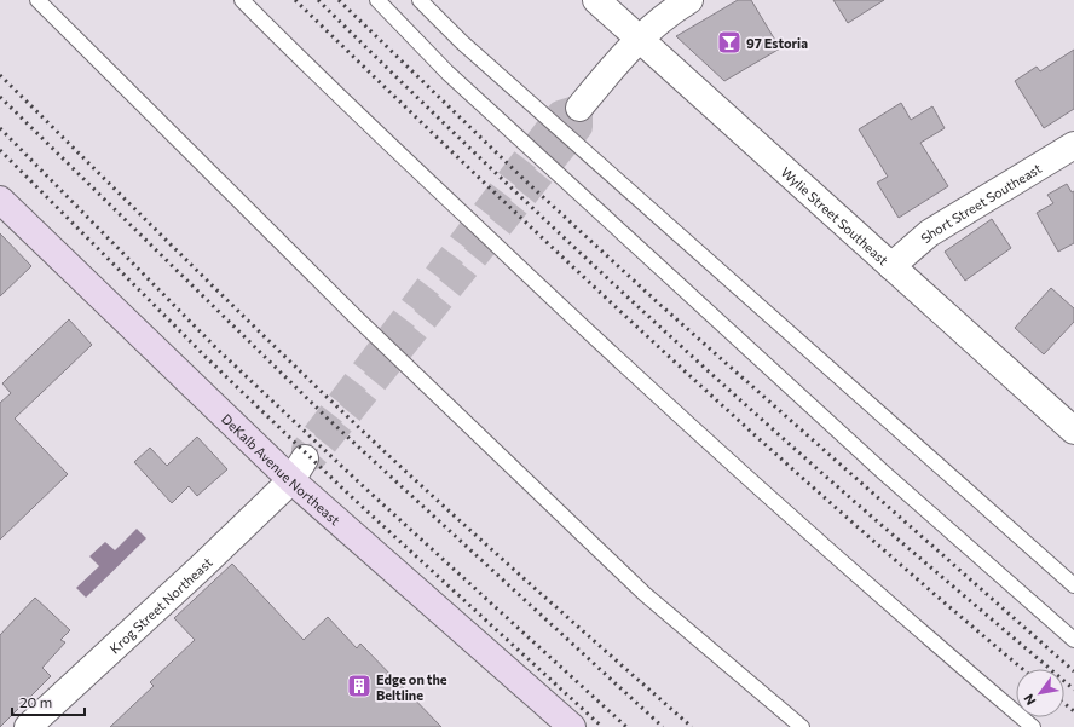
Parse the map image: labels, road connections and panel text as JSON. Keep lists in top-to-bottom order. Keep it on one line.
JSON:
{"streets":{"main road":["DeKalb Avenue Northeast"],"street":["Short Street Southeast","Wylie Street Southeast","Krog Street Northeast"]},"crossings":[["Short Street Southeast","Wylie Street Southeast"],["DeKalb Avenue Northeast","Krog Street Northeast"]],"places":{"bar":["97 Estoria"],"building":["Edge on the Beltline"]},"scale_bar":"20 m","north":"bottom left"}
